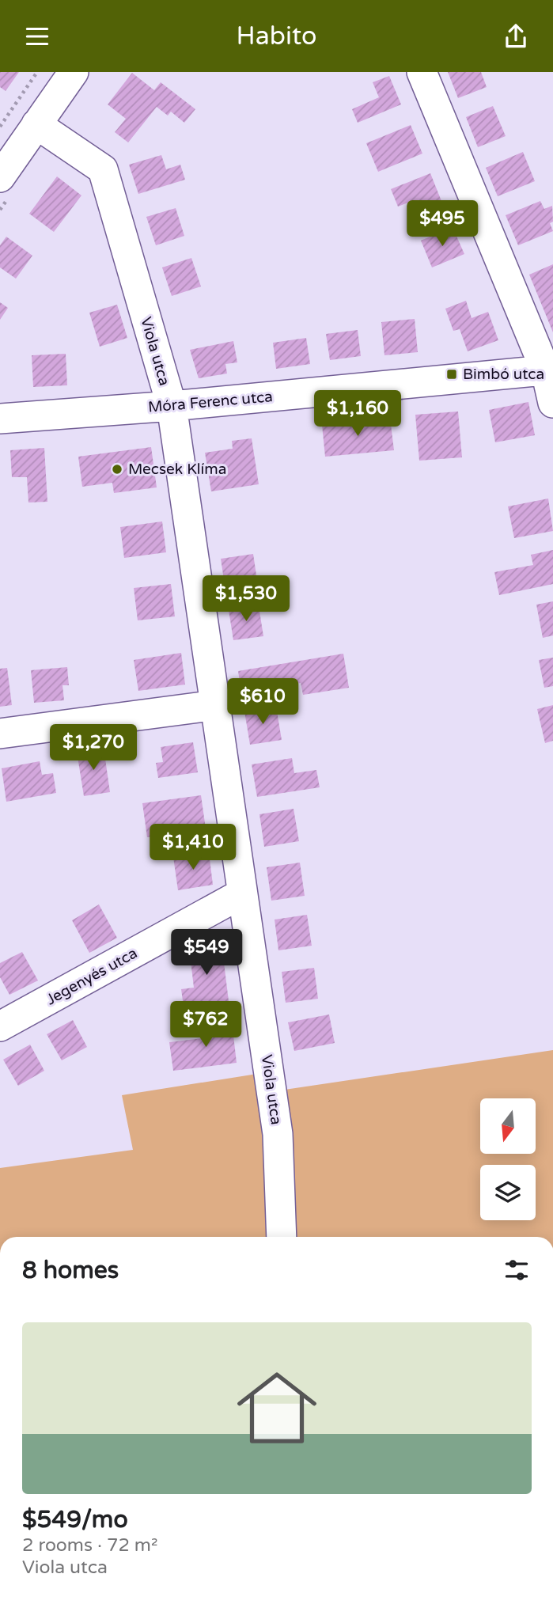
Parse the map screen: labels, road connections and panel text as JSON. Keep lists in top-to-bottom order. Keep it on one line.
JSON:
{"streets":{"street":["Viola utca","Móra Ferenc utca","Jegenyés utca"]},"crossings":[["Viola utca","Móra Ferenc utca"],["Viola utca","Jegenyés utca"]],"places":{"transit":["Bimbó utca"],"other":["Mecsek Klíma"]},"north":"bottom","page":{"header":"Habito","price":["$495","$1,160","$1,530","$610","$1,270","$1,410","$549","$762"],"heading":"8 homes","list":[{"name":"$549/mo","note":"2 rooms · 72 m² · Viola utca"}]}}
